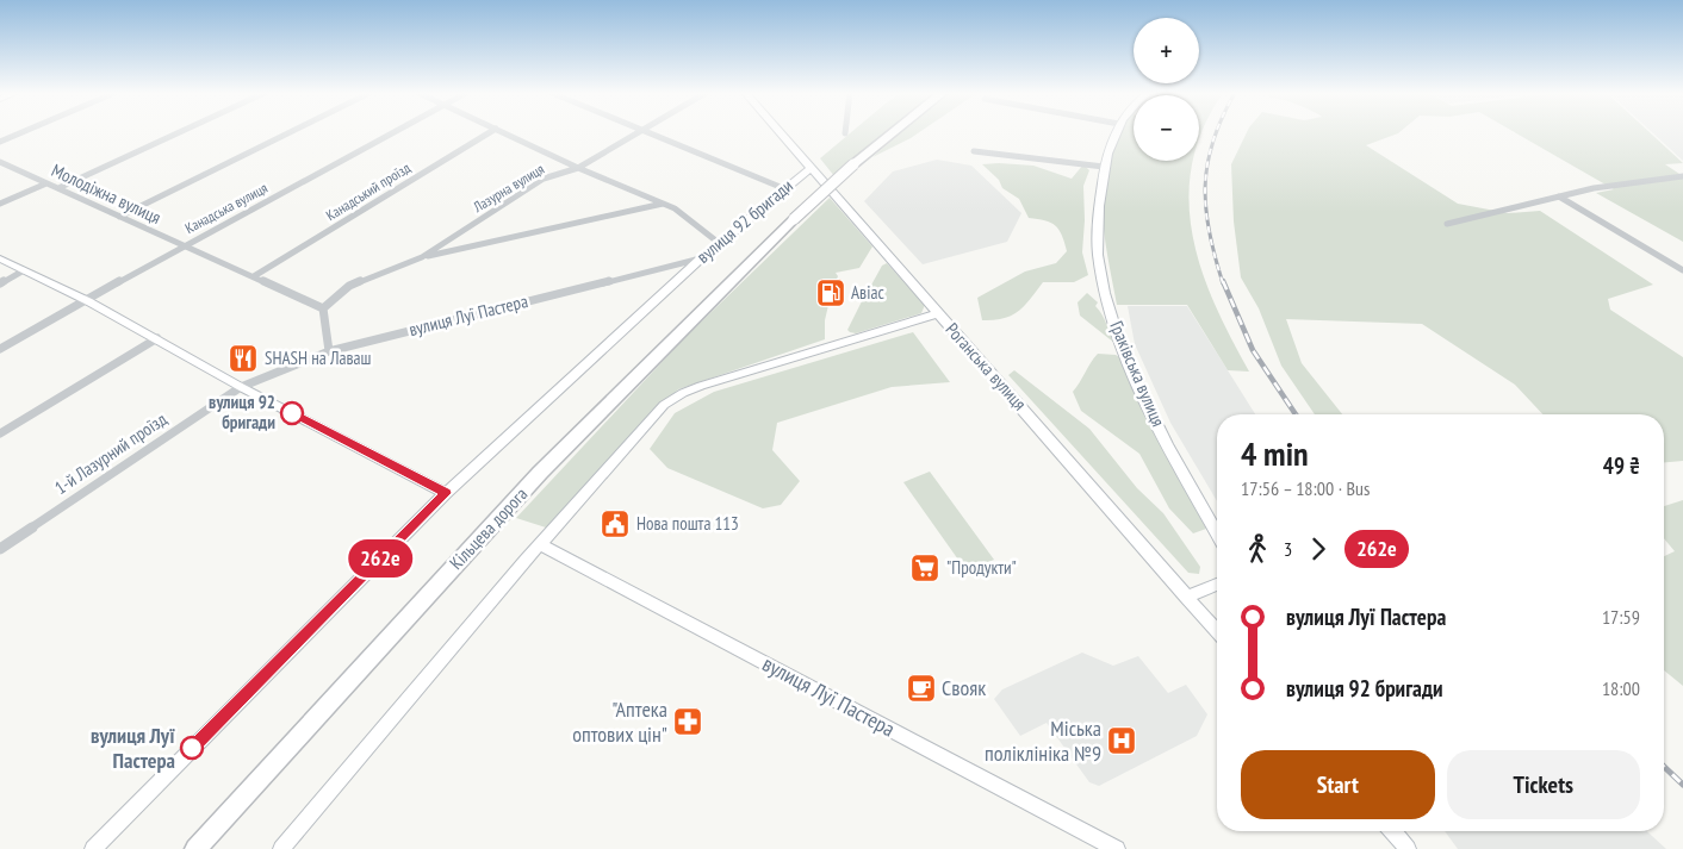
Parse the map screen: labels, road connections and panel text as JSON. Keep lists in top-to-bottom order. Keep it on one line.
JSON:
{"streets":{"highway":["Кільцева дорога"],"street":["Лазурна вулиця","Канадський проїзд","Молодіжна вулиця","Канадська вулиця","вулиця 92 бригади","вулиця Луї Пастера","Роганська вулиця","Граківська вулиця","1-й Лазурний проїзд"]},"crossings":[["Лазурна вулиця","Молодіжна вулиця"],["Канадський проїзд","Молодіжна вулиця"],["Молодіжна вулиця","Канадська вулиця"],["вулиця 92 бригади","вулиця Луї Пастера"],["вулиця 92 бригади","Роганська вулиця"],["вулиця Луї Пастера","1-й Лазурний проїзд"]],"places":{"fuel station":["Авіас"],"restaurant":["SHASH на Лаваш"],"other":["вулиця 92 бригади","вулиця Луї Пастера"],"public building":["Нова пошта 113"],"supermarket":["\"Продукти\""],"cafe":["Свояк"],"pharmacy":["\"Аптека оптових цін\""],"hospital":["Міська поліклініка №9"]},"lines":["bus line 262е"],"page":{"on_map":"262е","map_buttons":["+","−"],"heading":["4 min","17:56 – 18:00 · Bus","49 ₴"],"legs":["3","262е"],"list":[{"name":"вулиця Луї Пастера","value":"17:59"},{"name":"вулиця 92 бригади","value":"18:00"}],"buttons":["Start","Tickets"]}}
